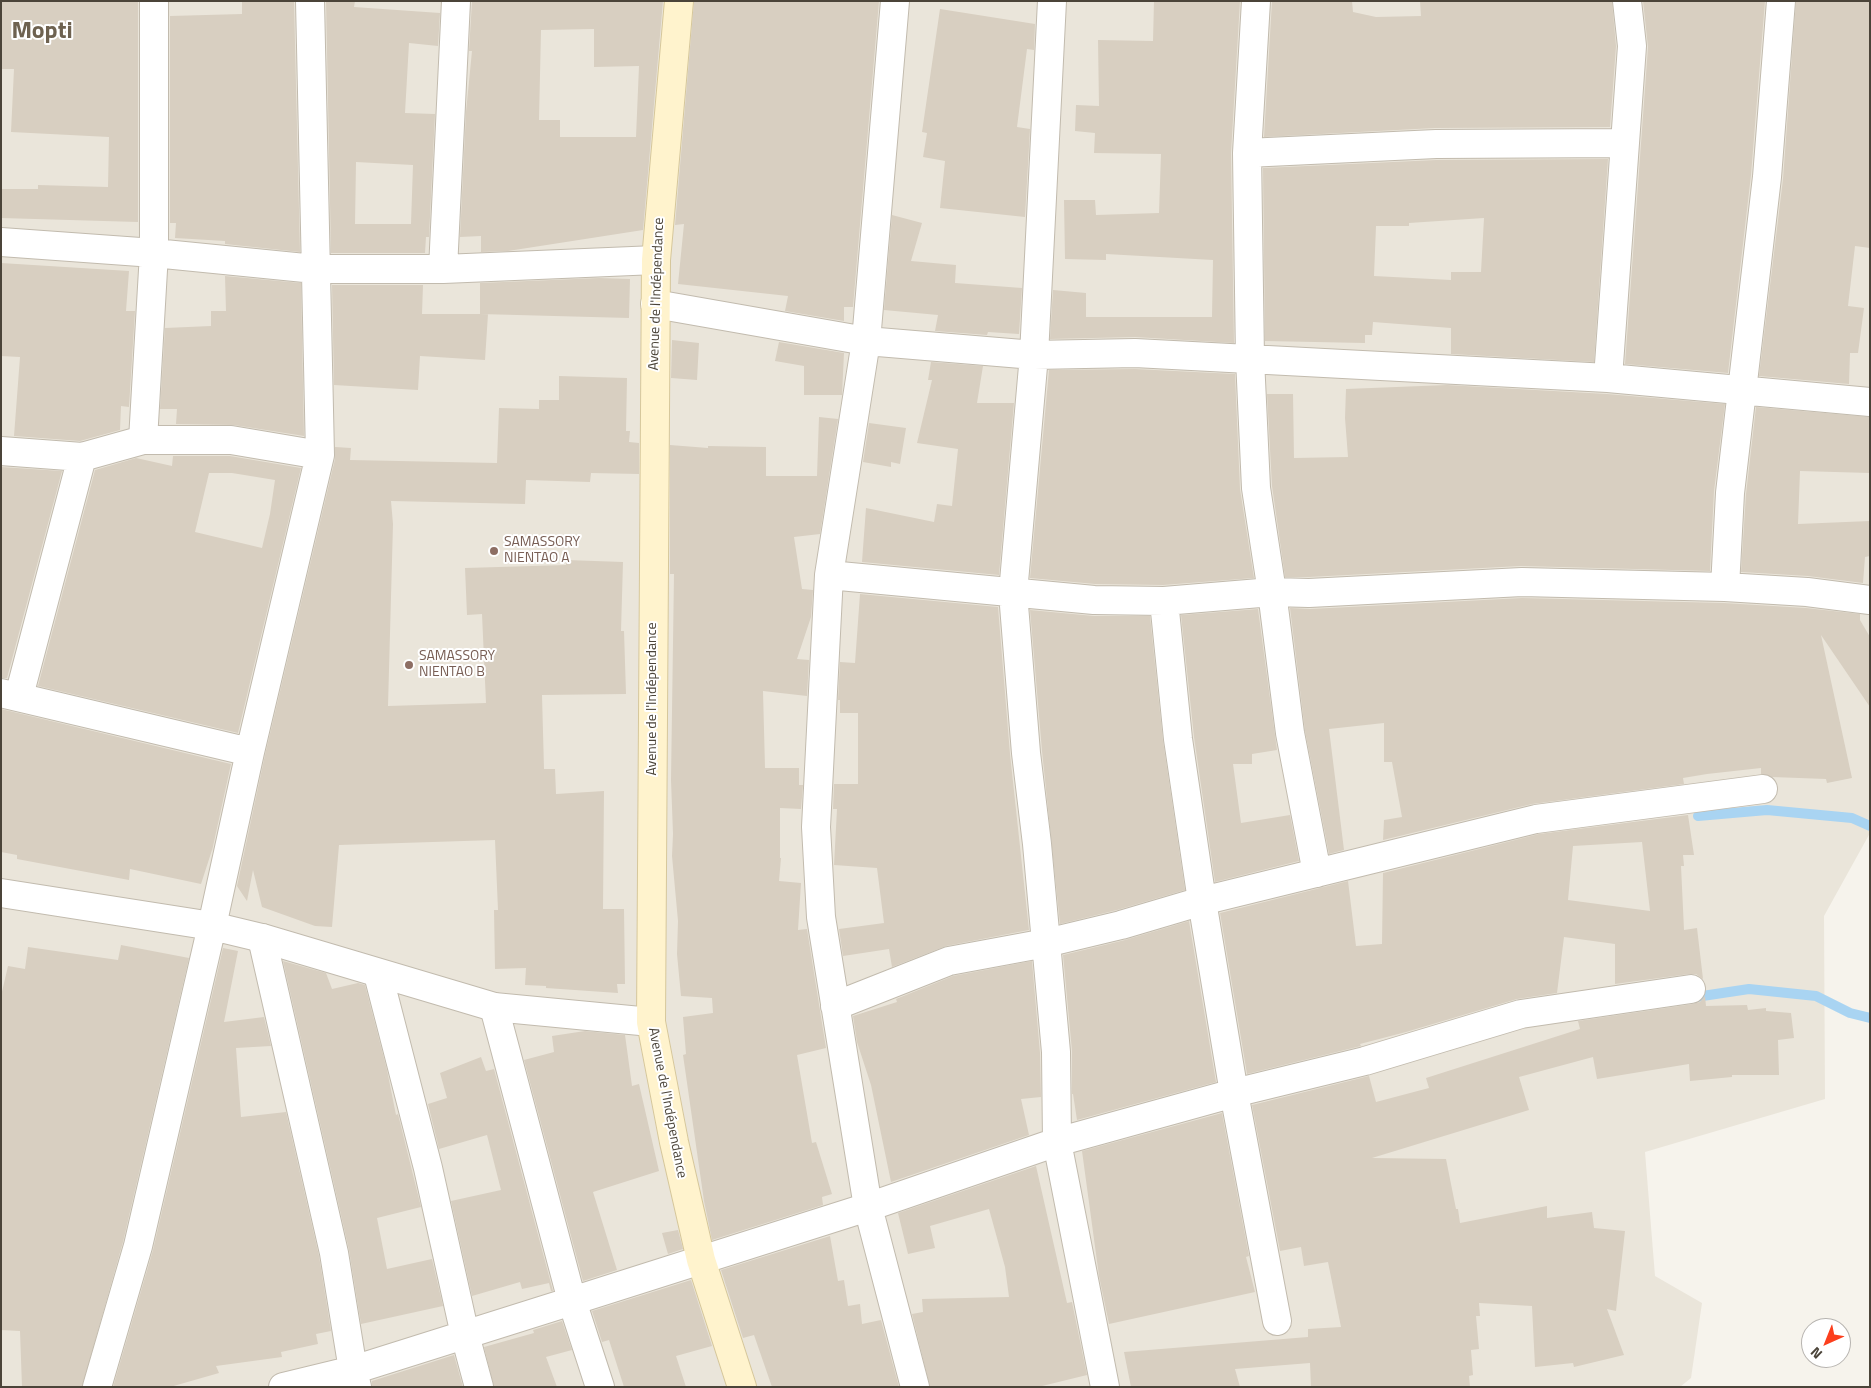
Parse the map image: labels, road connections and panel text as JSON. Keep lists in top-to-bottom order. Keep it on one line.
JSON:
{"streets":{"main road":["Avenue de l'Indépendance"]},"districts":["Mopti"],"places":["SAMASSORY NIENTAO A","SAMASSORY NIENTAO B"],"north":"bottom left"}
